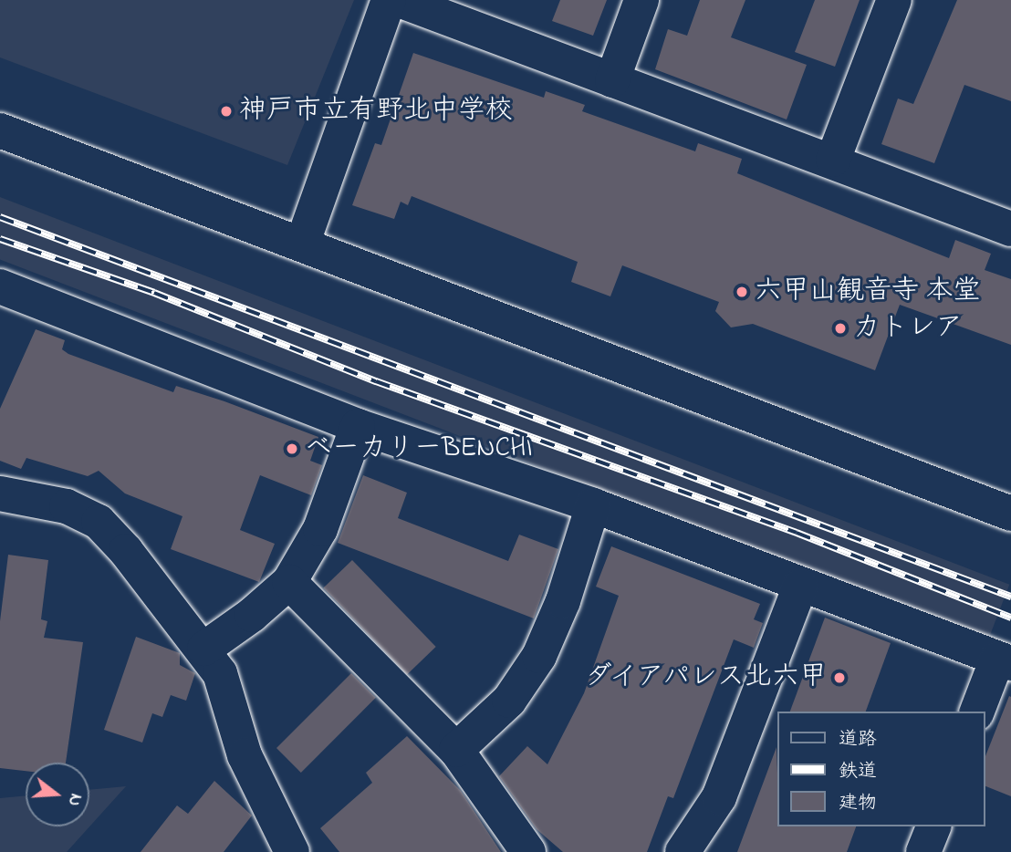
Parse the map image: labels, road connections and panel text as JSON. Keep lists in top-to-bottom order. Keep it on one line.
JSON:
{"places":["神戸市立有野北中学校","六甲山観音寺 本堂","カトレア","ベーカリーBENCHI","ダイアパレス北六甲"],"legend":["道路","鉄道","建物"],"north":"right"}
